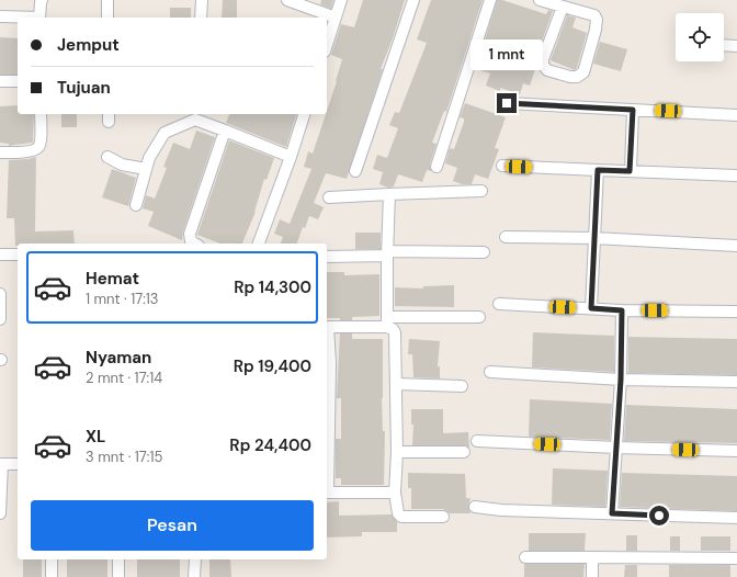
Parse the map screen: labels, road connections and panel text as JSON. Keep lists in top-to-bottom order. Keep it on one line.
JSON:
{"page":{"banner":["Jemput","Tujuan"],"bubble":"1 mnt","list":[{"name":"Hemat","note":"1 mnt · 17:13","value":"Rp 14,300"},{"name":"Nyaman","note":"2 mnt · 17:14","value":"Rp 19,400"},{"name":"XL","note":"3 mnt · 17:15","value":"Rp 24,400"}],"buttons":"Pesan"}}
